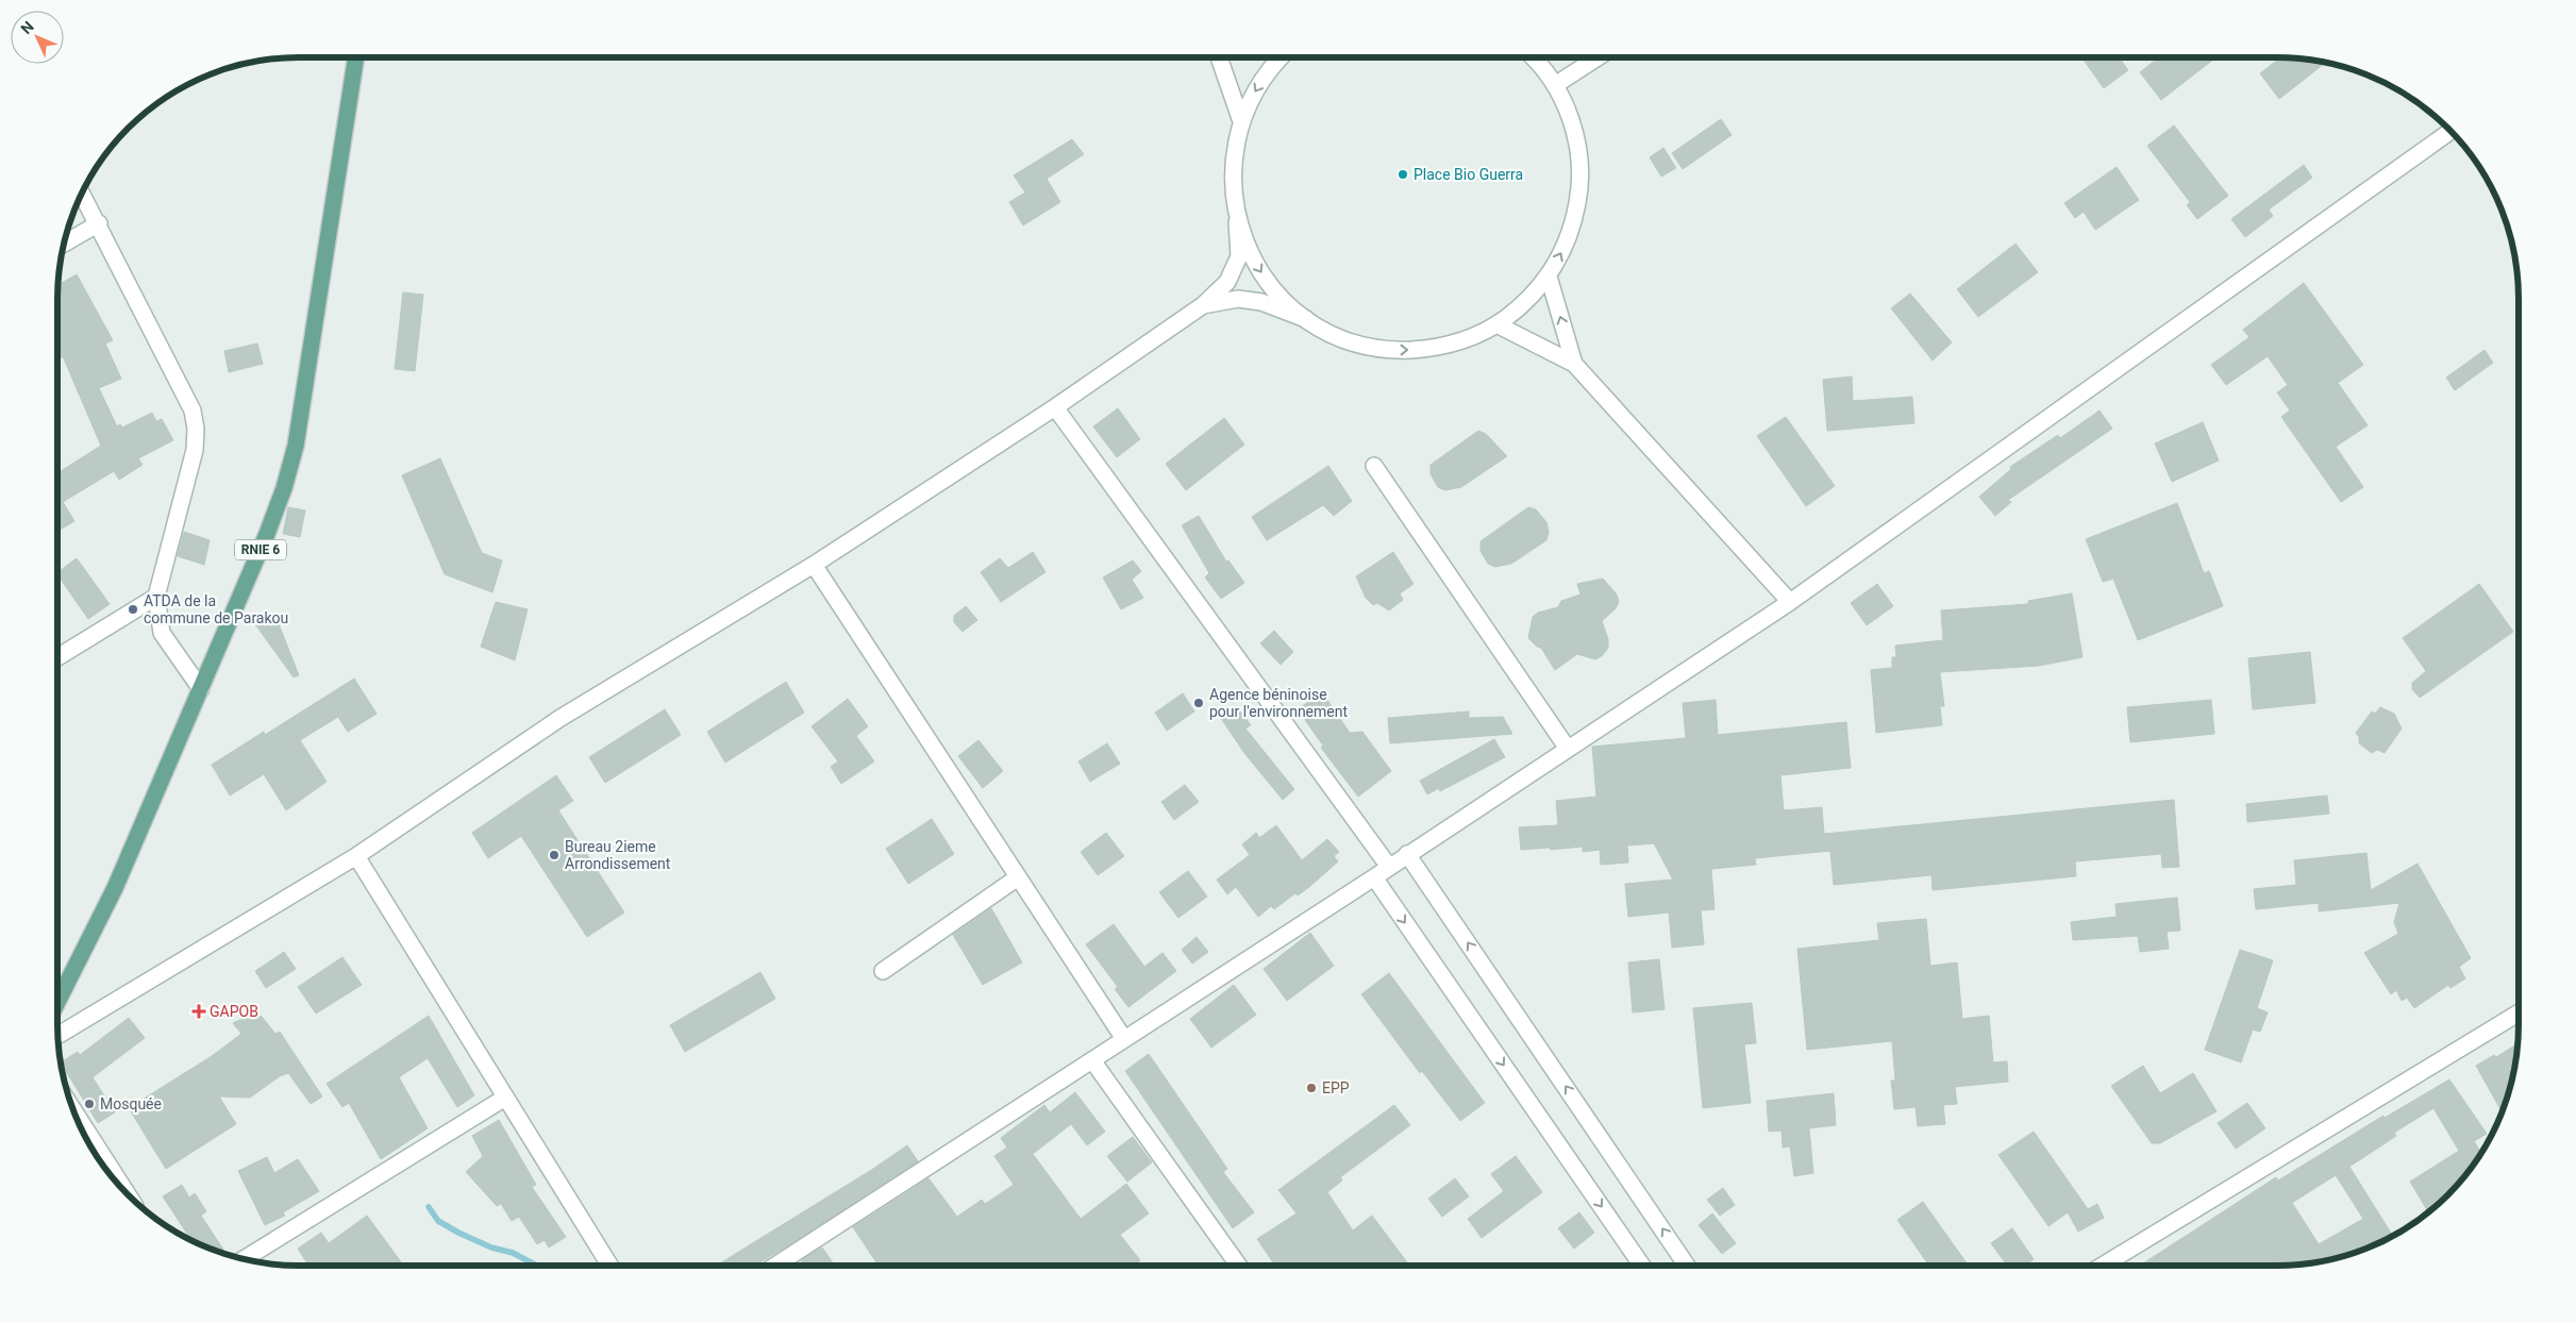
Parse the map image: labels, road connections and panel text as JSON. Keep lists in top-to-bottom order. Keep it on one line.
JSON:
{"streets":{"main road":["RNIE 6"]},"places":{"other":["Place Bio Guerra","ATDA de la commune de Parakou","Agence béninoise pour l'environnement","Bureau 2ieme Arrondissement","EPP","Mosquée"],"health":["GAPOB"]},"north":"top left"}
